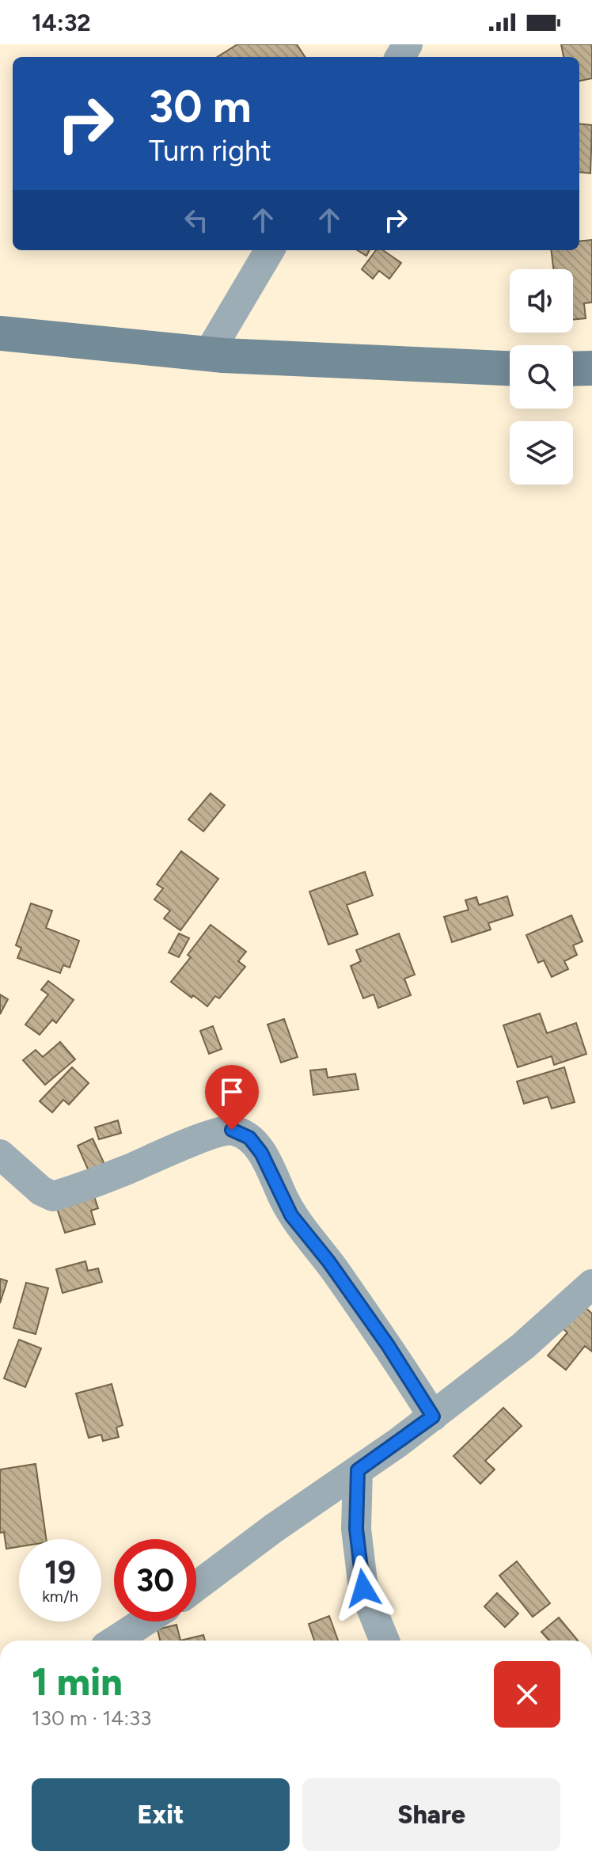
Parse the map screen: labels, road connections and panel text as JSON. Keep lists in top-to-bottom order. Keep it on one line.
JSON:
{"page":{"status":"14:32","turn":["30 m","Turn right"],"speed":"19 km/h","limit":"30","heading":["1 min","130 m · 14:33"],"buttons":["Exit","Share"]}}
